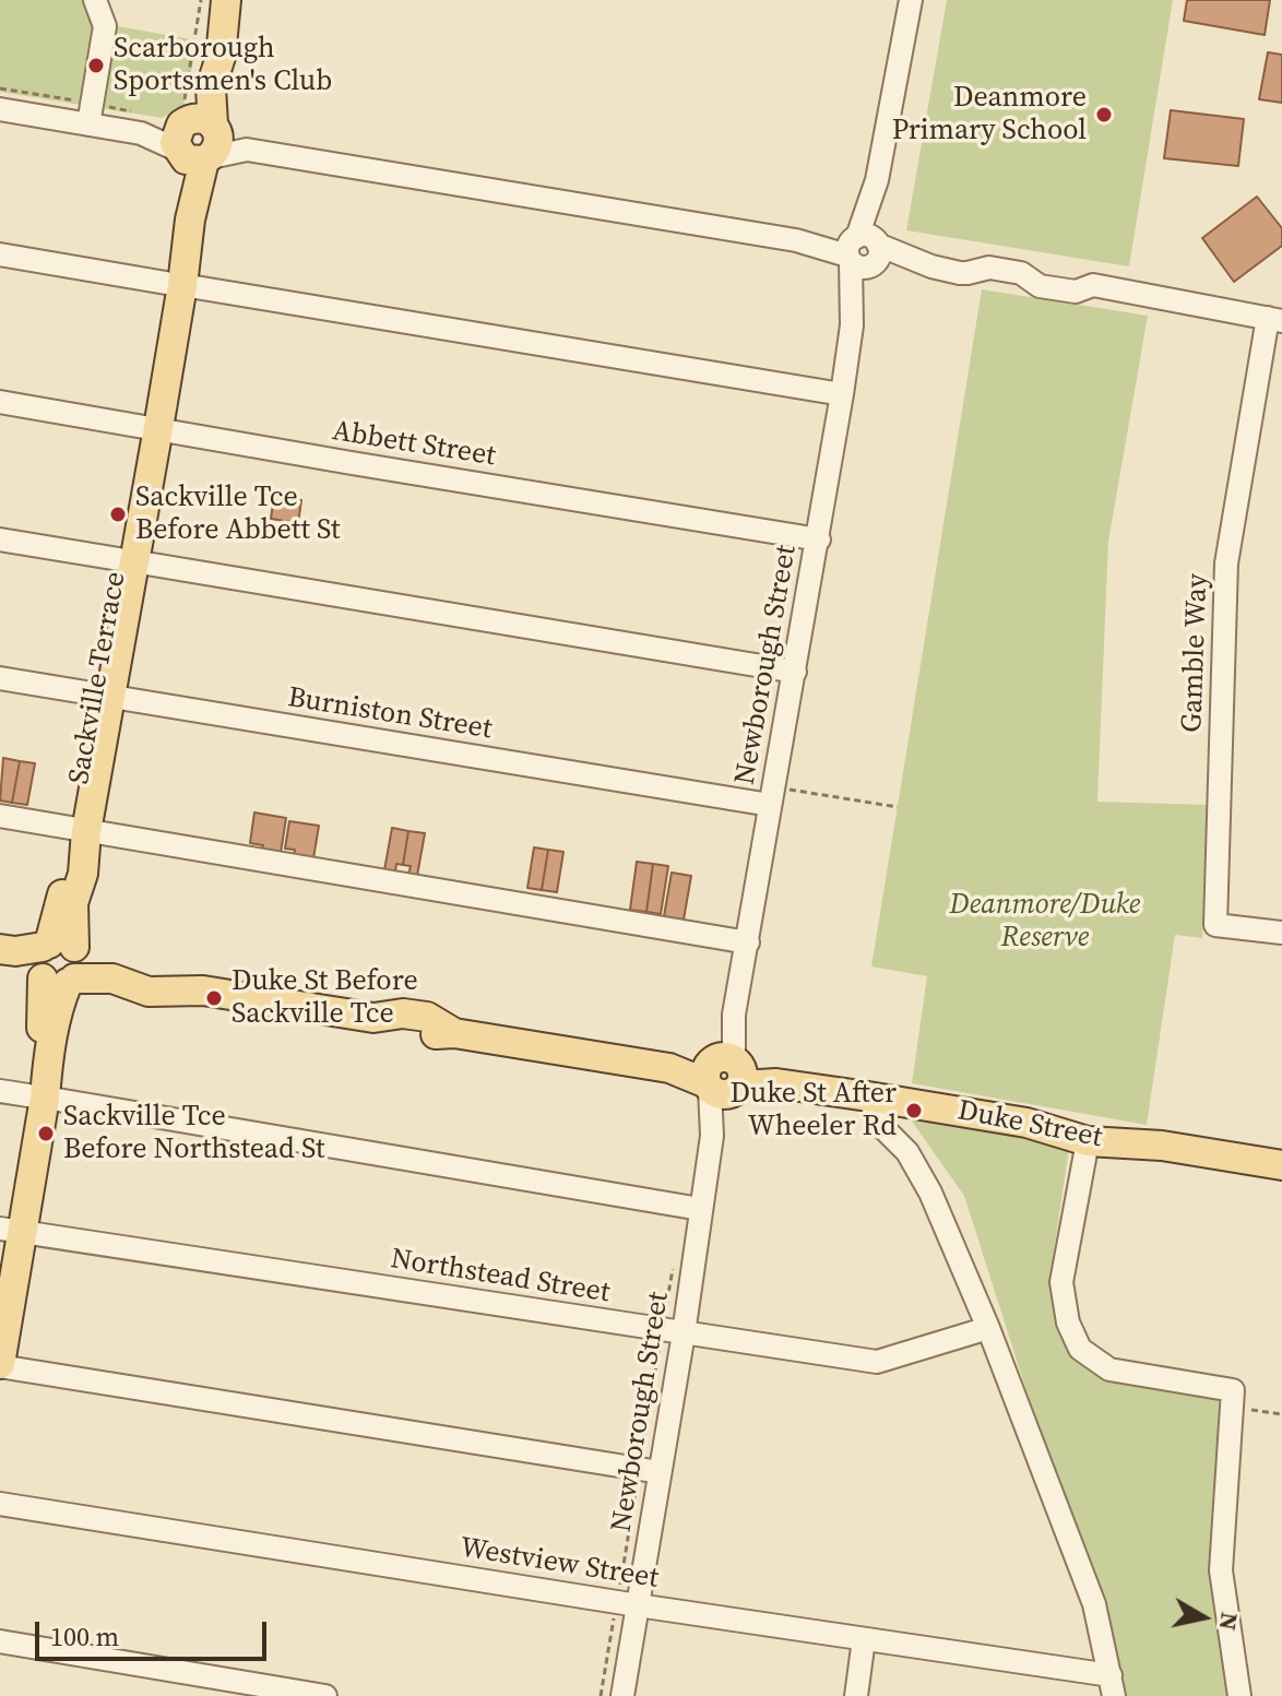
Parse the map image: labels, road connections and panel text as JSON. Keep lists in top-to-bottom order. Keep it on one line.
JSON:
{"streets":{"main road":["Sackville Terrace","Duke Street"],"street":["Abbett Street","Gamble Way","Newborough Street","Burniston Street","Northstead Street","Westview Street"]},"crossings":[["Abbett Street","Newborough Street"],["Abbett Street","Sackville Terrace"],["Newborough Street","Burniston Street"],["Newborough Street","Duke Street"],["Newborough Street","Northstead Street"],["Newborough Street","Westview Street"],["Sackville Terrace","Burniston Street"],["Sackville Terrace","Duke Street"],["Sackville Terrace","Northstead Street"]],"parks":["Deanmore/Duke Reserve"],"places":["Scarborough Sportsmen's Club","Deanmore Primary School","Sackville Tce Before Abbett St","Duke St Before Sackville Tce","Duke St After Wheeler Rd","Sackville Tce Before Northstead St"],"scale_bar":"100 m","north":"right"}
